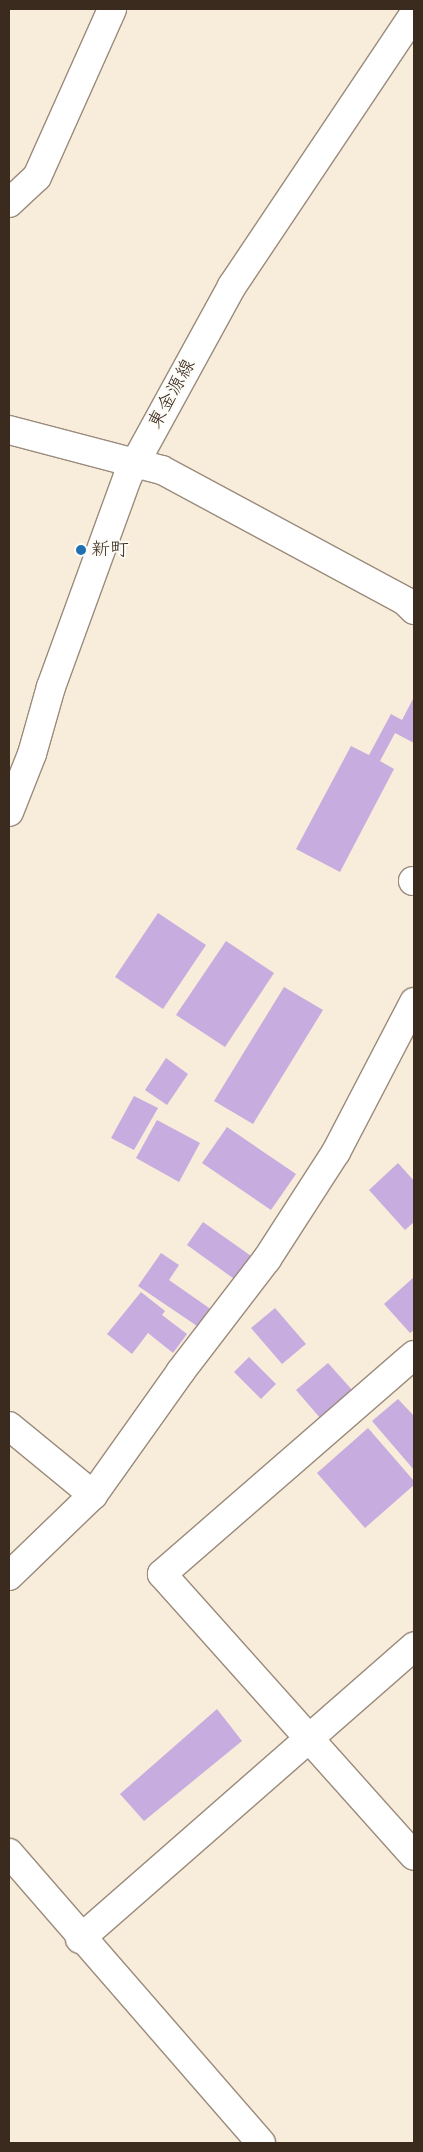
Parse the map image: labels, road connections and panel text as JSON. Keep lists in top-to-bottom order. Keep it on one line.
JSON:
{"streets":{"street":["東金源線"]},"places":["新町"]}
